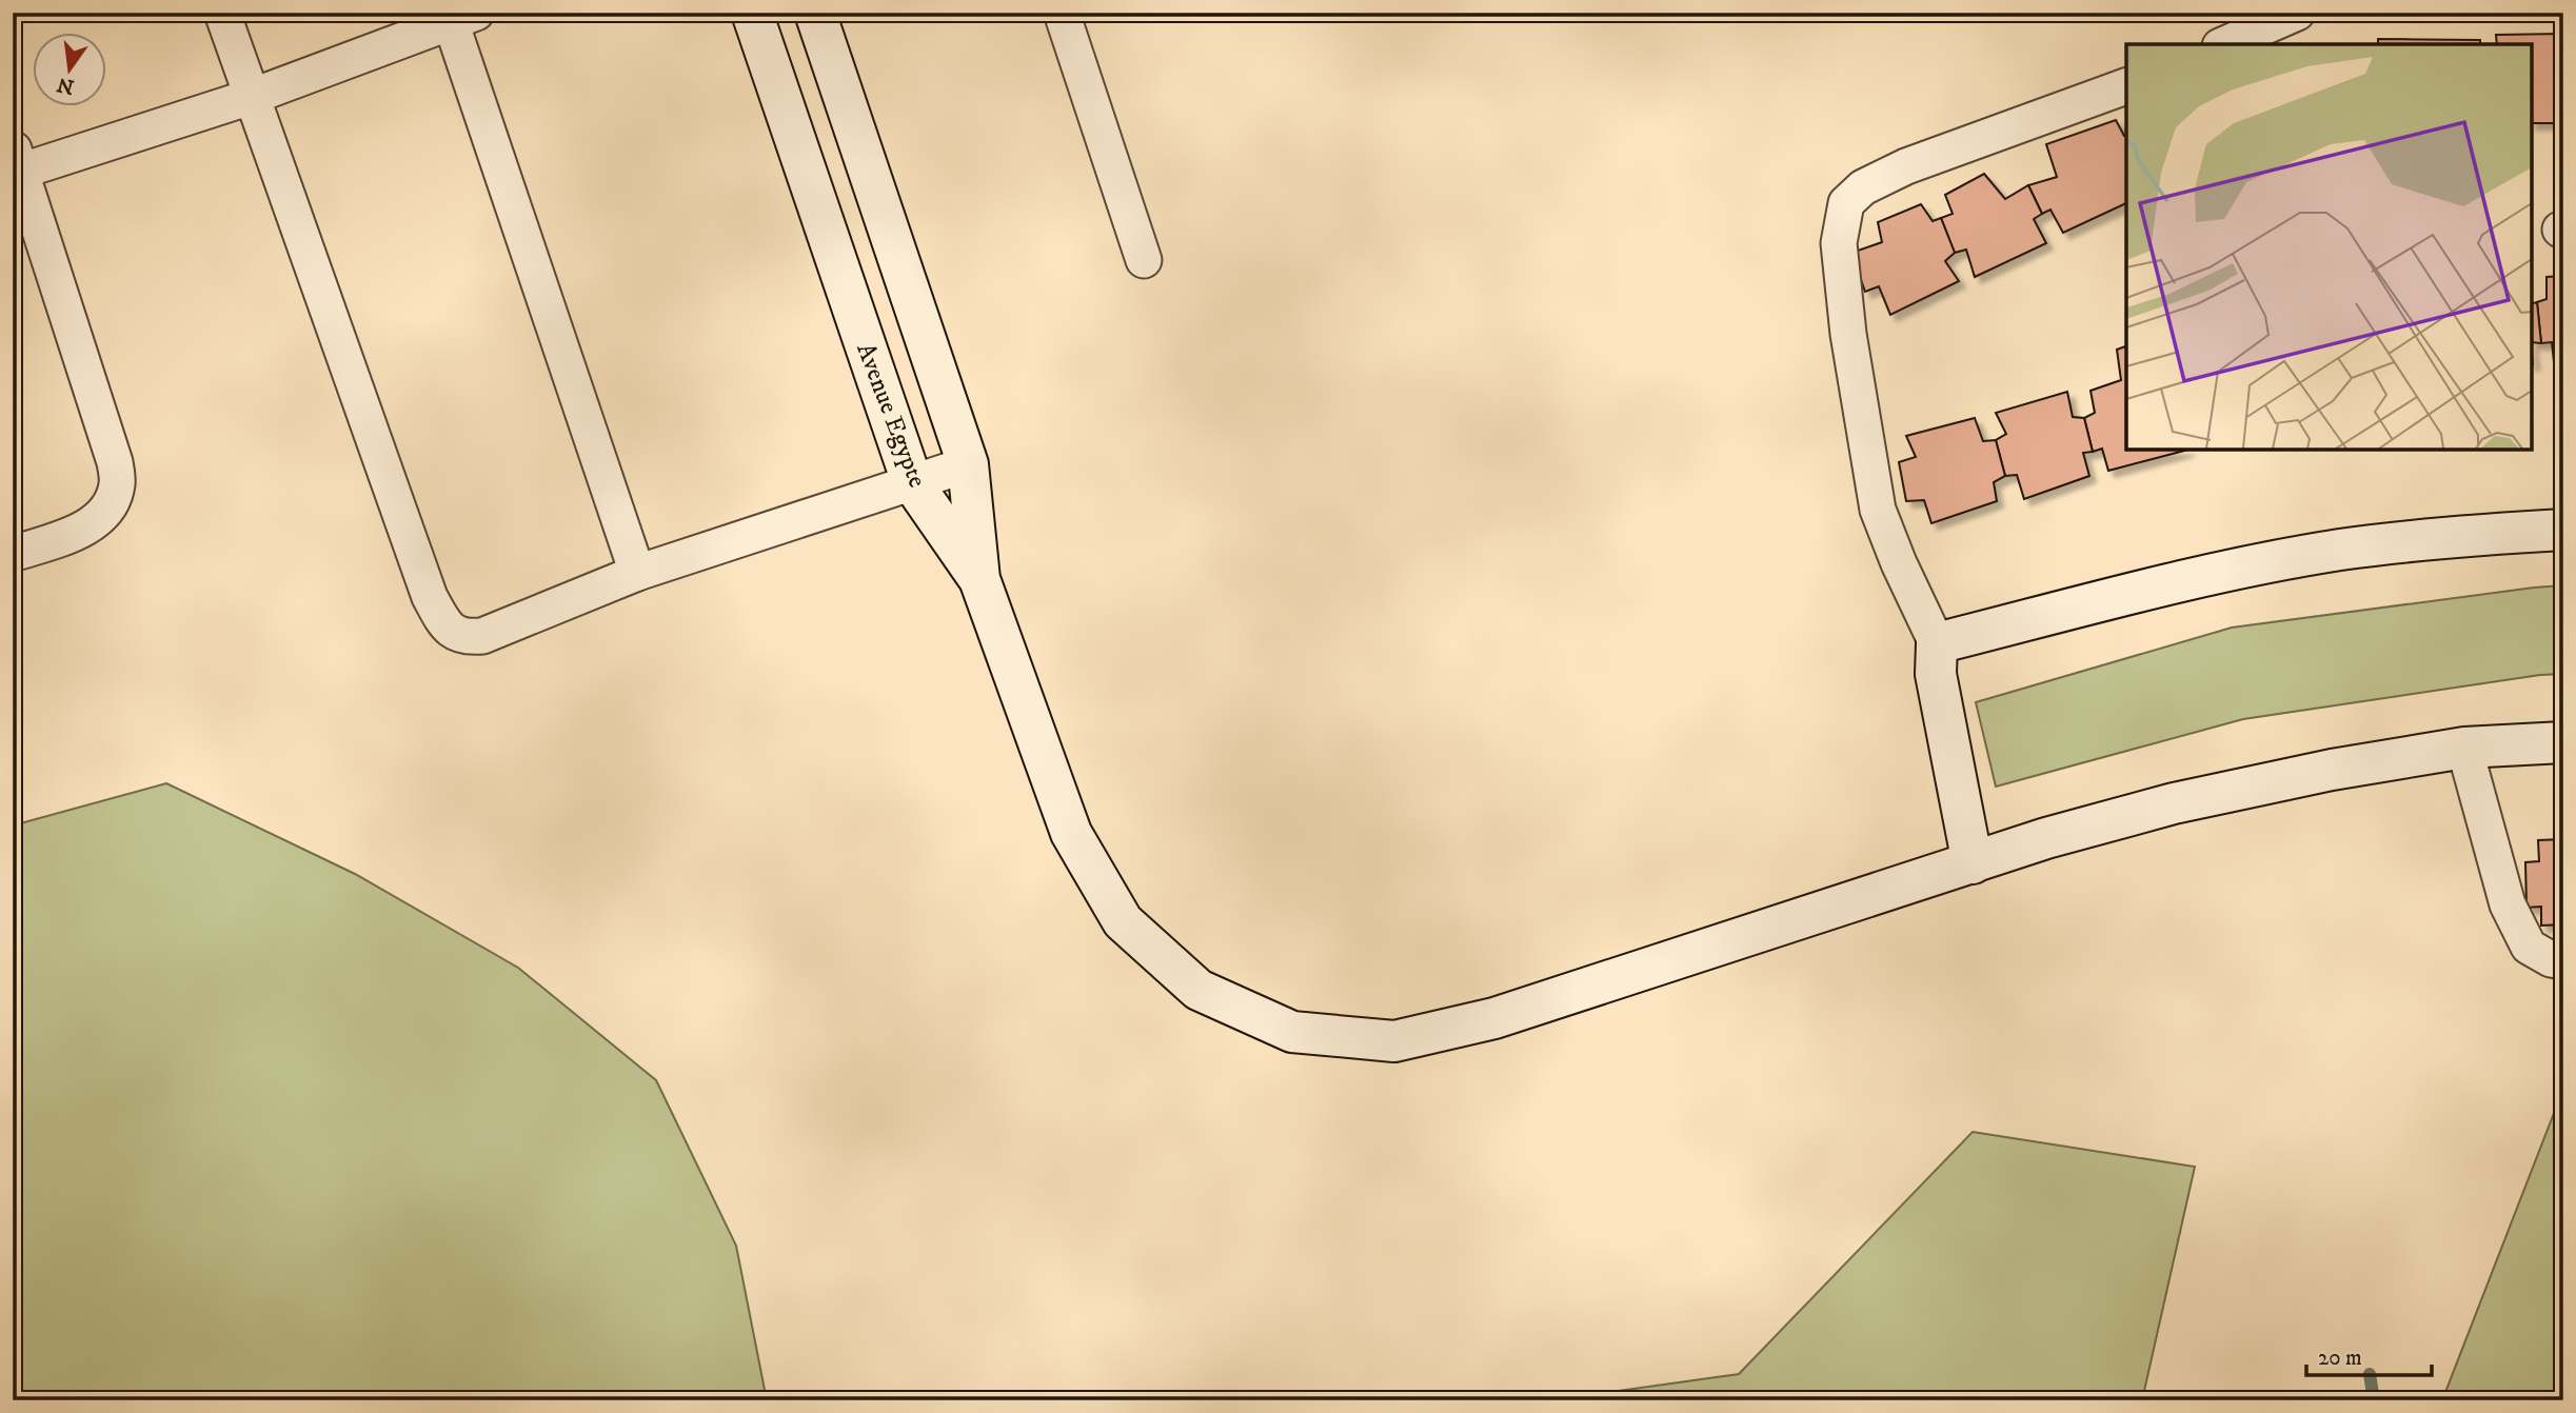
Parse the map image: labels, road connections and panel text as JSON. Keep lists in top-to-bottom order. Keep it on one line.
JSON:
{"streets":{"street":["Avenue Egypte"]},"scale_bar":"20 m","north":"bottom"}
